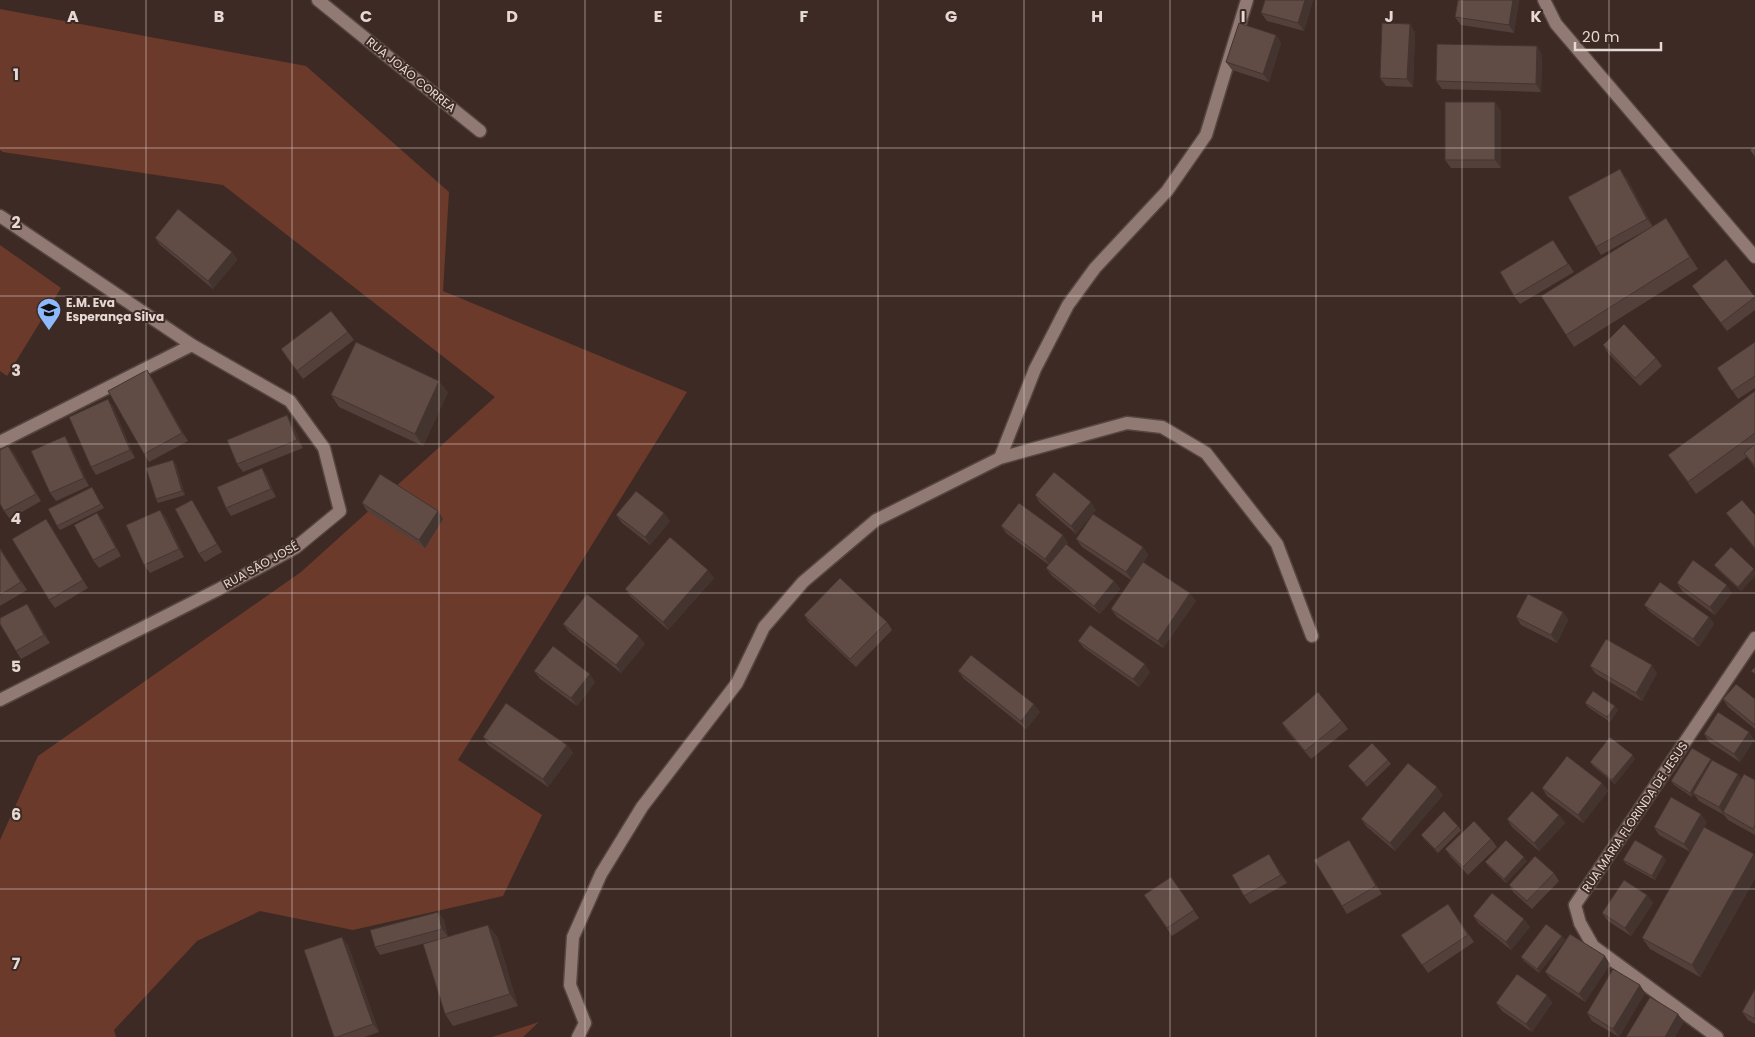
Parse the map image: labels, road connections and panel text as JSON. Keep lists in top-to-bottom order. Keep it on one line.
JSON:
{"streets":{"street":["RUA JOÃO CORREA","RUA SÃO JOSÉ","RUA MARIA FLORINDA DE JESUS"]},"places":{"school or university":["E.M. Eva Esperança Silva"]},"scale_bar":"20 m","grid":{"columns":["A","B","C","D","E","F","G","H","I","J","K"],"rows":["1","2","3","4","5","6","7"]}}
